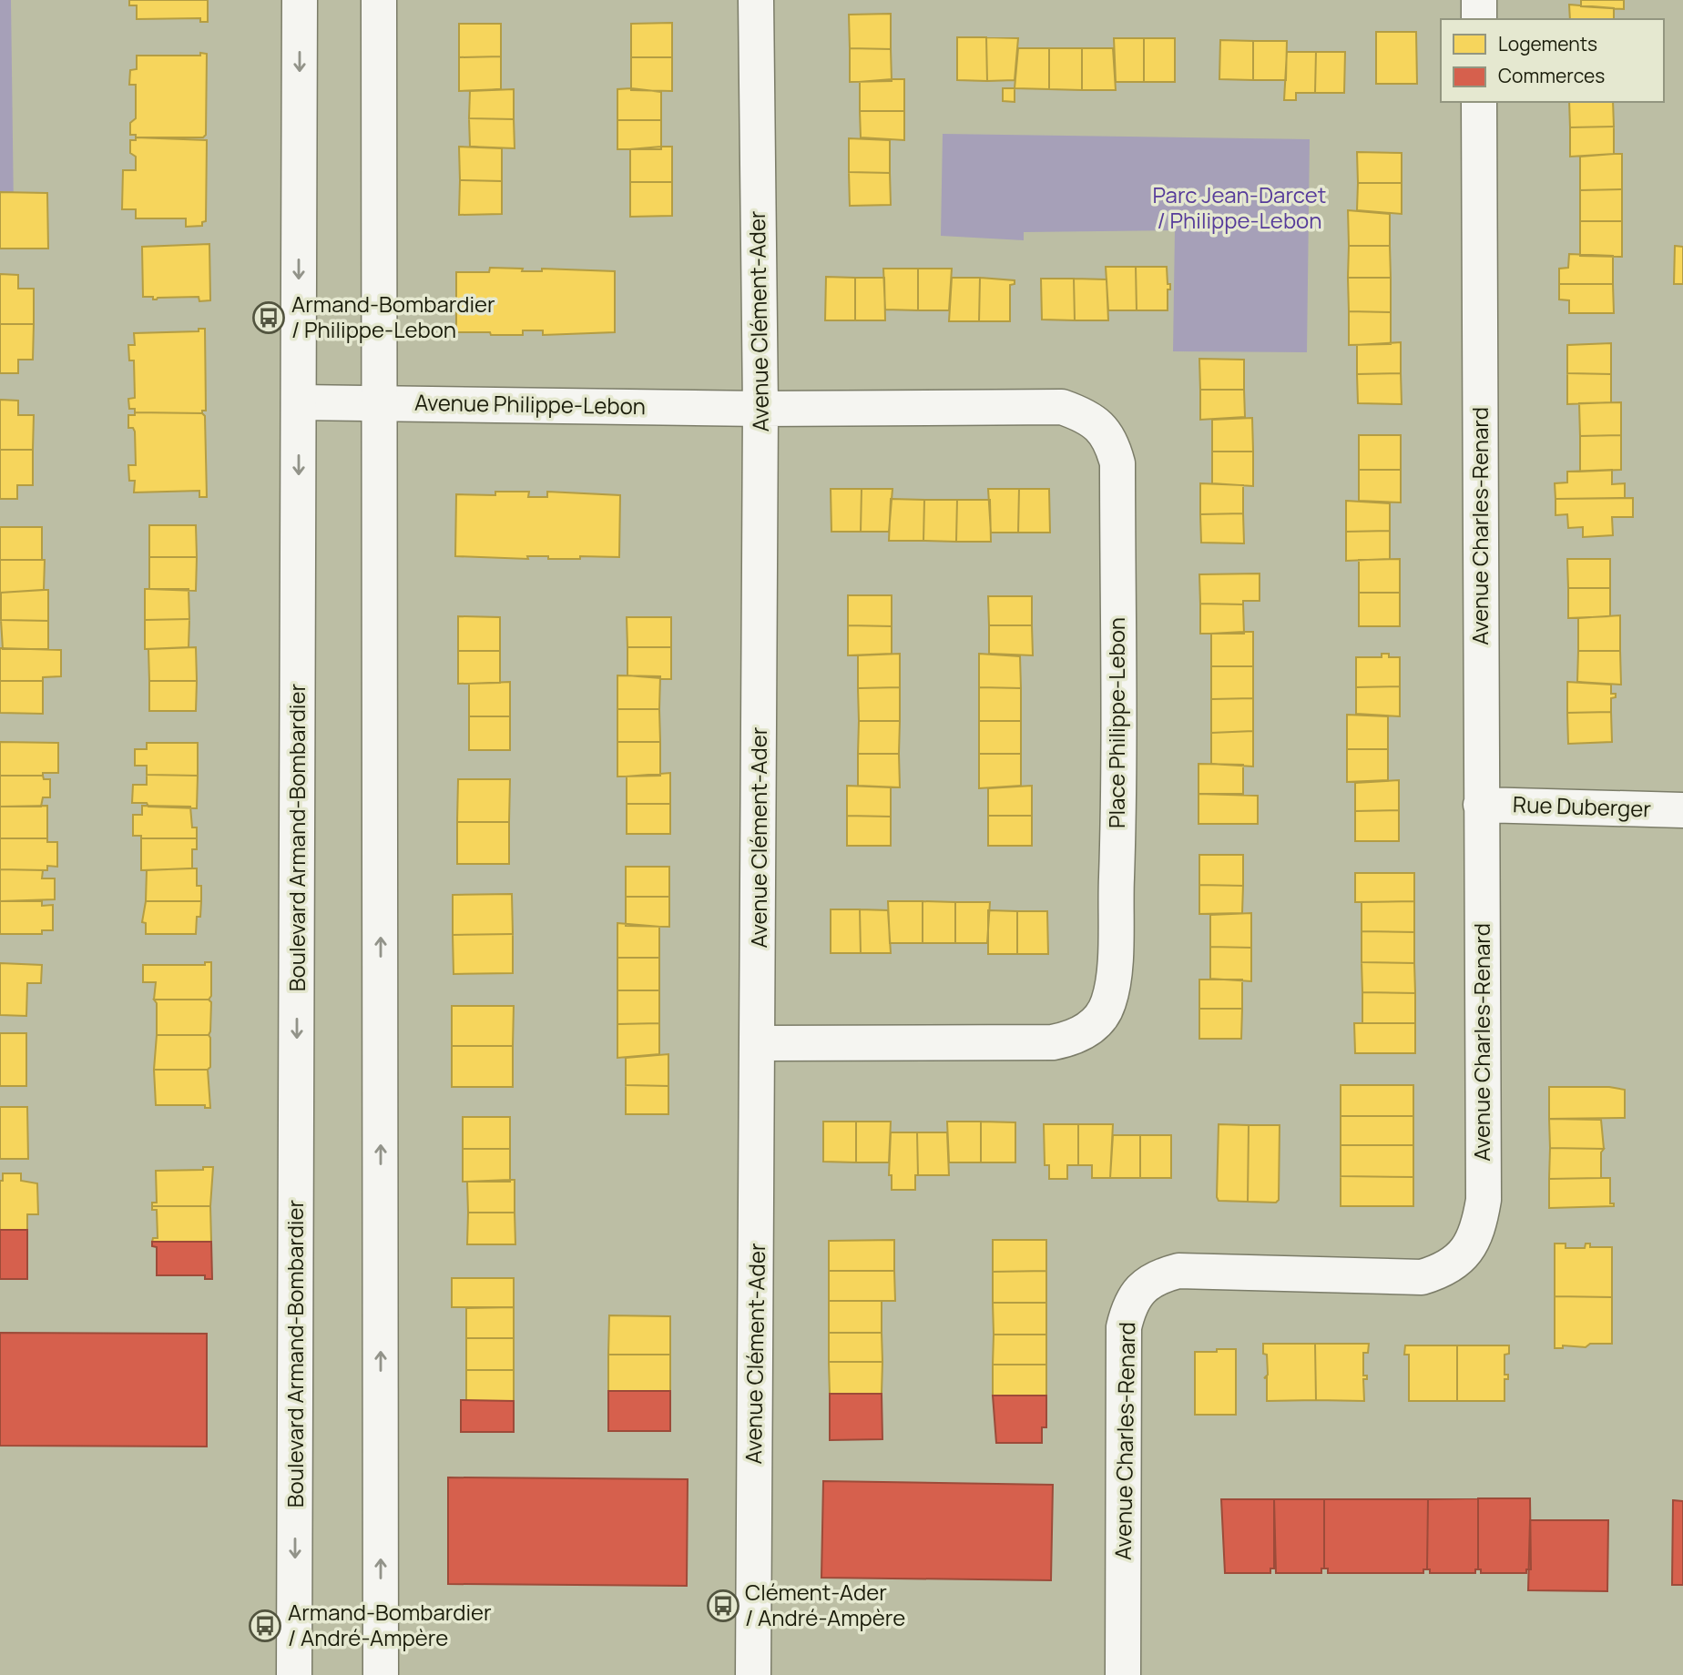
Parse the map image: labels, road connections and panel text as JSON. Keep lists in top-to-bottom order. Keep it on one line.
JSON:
{"streets":{"street":["Avenue Clément-Ader","Avenue Philippe-Lebon","Avenue Charles-Renard","Place Philippe-Lebon","Rue Duberger","Boulevard Armand-Bombardier"]},"crossings":[["Avenue Clément-Ader","Avenue Philippe-Lebon"],["Avenue Clément-Ader","Place Philippe-Lebon"],["Avenue Philippe-Lebon","Place Philippe-Lebon"],["Avenue Philippe-Lebon","Boulevard Armand-Bombardier"],["Avenue Charles-Renard","Rue Duberger"]],"parks":["Parc Jean-Darcet / Philippe-Lebon"],"places":{"bus stop":["Armand-Bombardier / Philippe-Lebon","Clément-Ader / André-Ampère","Armand-Bombardier / André-Ampère"]},"legend":["Logements","Commerces"]}
